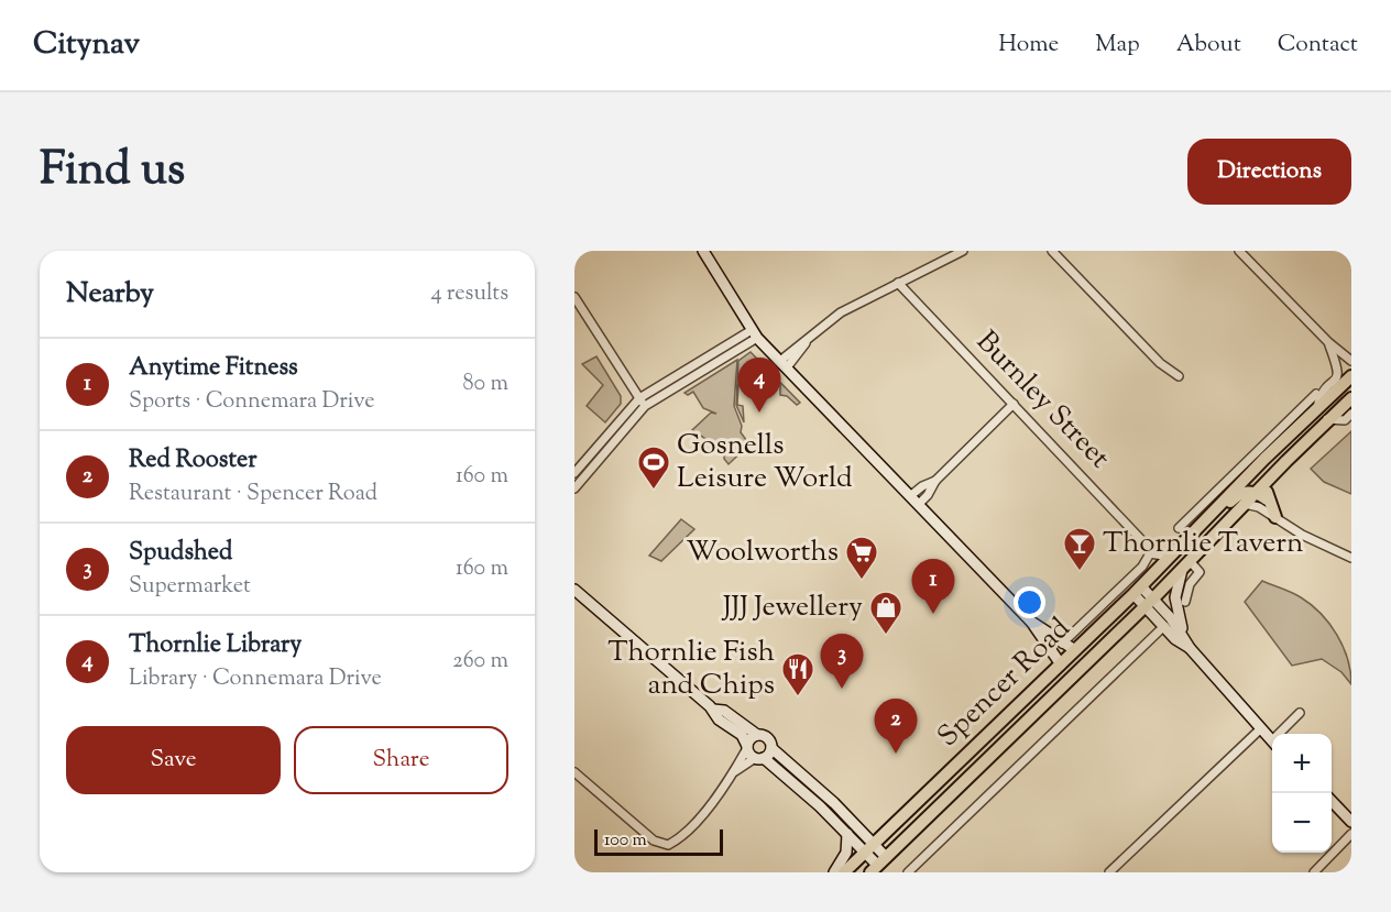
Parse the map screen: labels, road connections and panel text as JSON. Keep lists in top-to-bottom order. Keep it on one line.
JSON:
{"streets":{"main road":["Spencer Road"],"street":["Burnley Street"]},"crossings":[["Burnley Street","Spencer Road"]],"places":{"sports":["Gosnells Leisure World"],"bar":["Thornlie Tavern"],"supermarket":["Woolworths"],"shop":["JJJ Jewellery"],"restaurant":["Thornlie Fish and Chips"]},"scale_bar":"100 m","page":{"header":"Citynav","nav":["Home","Map","About","Contact"],"title":"Find us","buttons":["Directions",["Save","Share"]],"heading":["Nearby","4 results"],"list":[{"mark":"1","name":"Anytime Fitness","note":"Sports · Connemara Drive","value":"80 m"},{"mark":"2","name":"Red Rooster","note":"Restaurant · Spencer Road","value":"160 m"},{"mark":"3","name":"Spudshed","note":"Supermarket","value":"160 m"},{"mark":"4","name":"Thornlie Library","note":"Library · Connemara Drive","value":"260 m"}],"pins":["4","1","3","2"],"map_buttons":["+","−"],"scale":"100 m"}}
